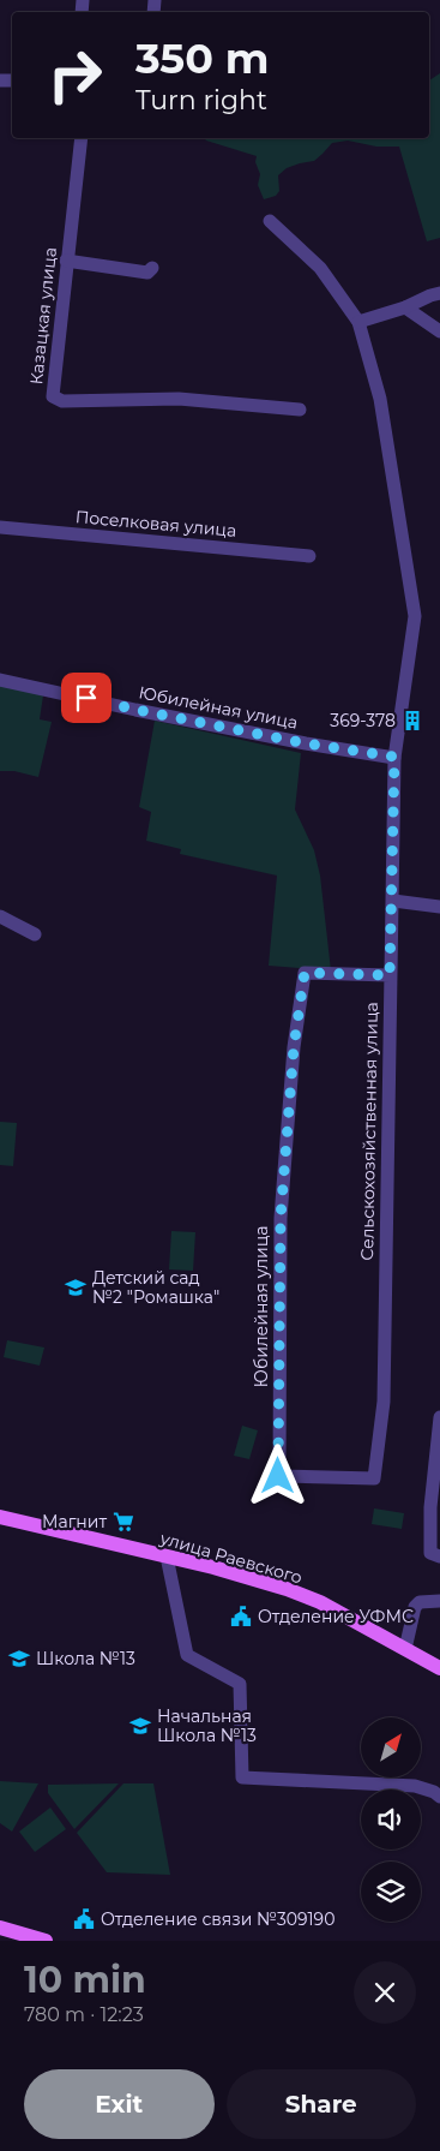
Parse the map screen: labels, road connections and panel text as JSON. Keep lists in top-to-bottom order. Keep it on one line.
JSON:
{"streets":{"main road":["улица Раевского"],"street":["Казацкая улица","Поселковая улица","Юбилейная улица","Сельскохозяйственная улица"]},"crossings":[["Юбилейная улица","Сельскохозяйственная улица"]],"places":{"building":["369-378"],"school or university":["Детский сад №2 \"Ромашка\"","Школа №13","Начальная Школа №13"],"supermarket":["Магнит"],"public building":["Отделение УФМС","Отделение связи №309190"]},"north":"top right","page":{"turn":["350 m","Turn right"],"heading":["10 min","780 m · 12:23"],"buttons":["Exit","Share"]}}
